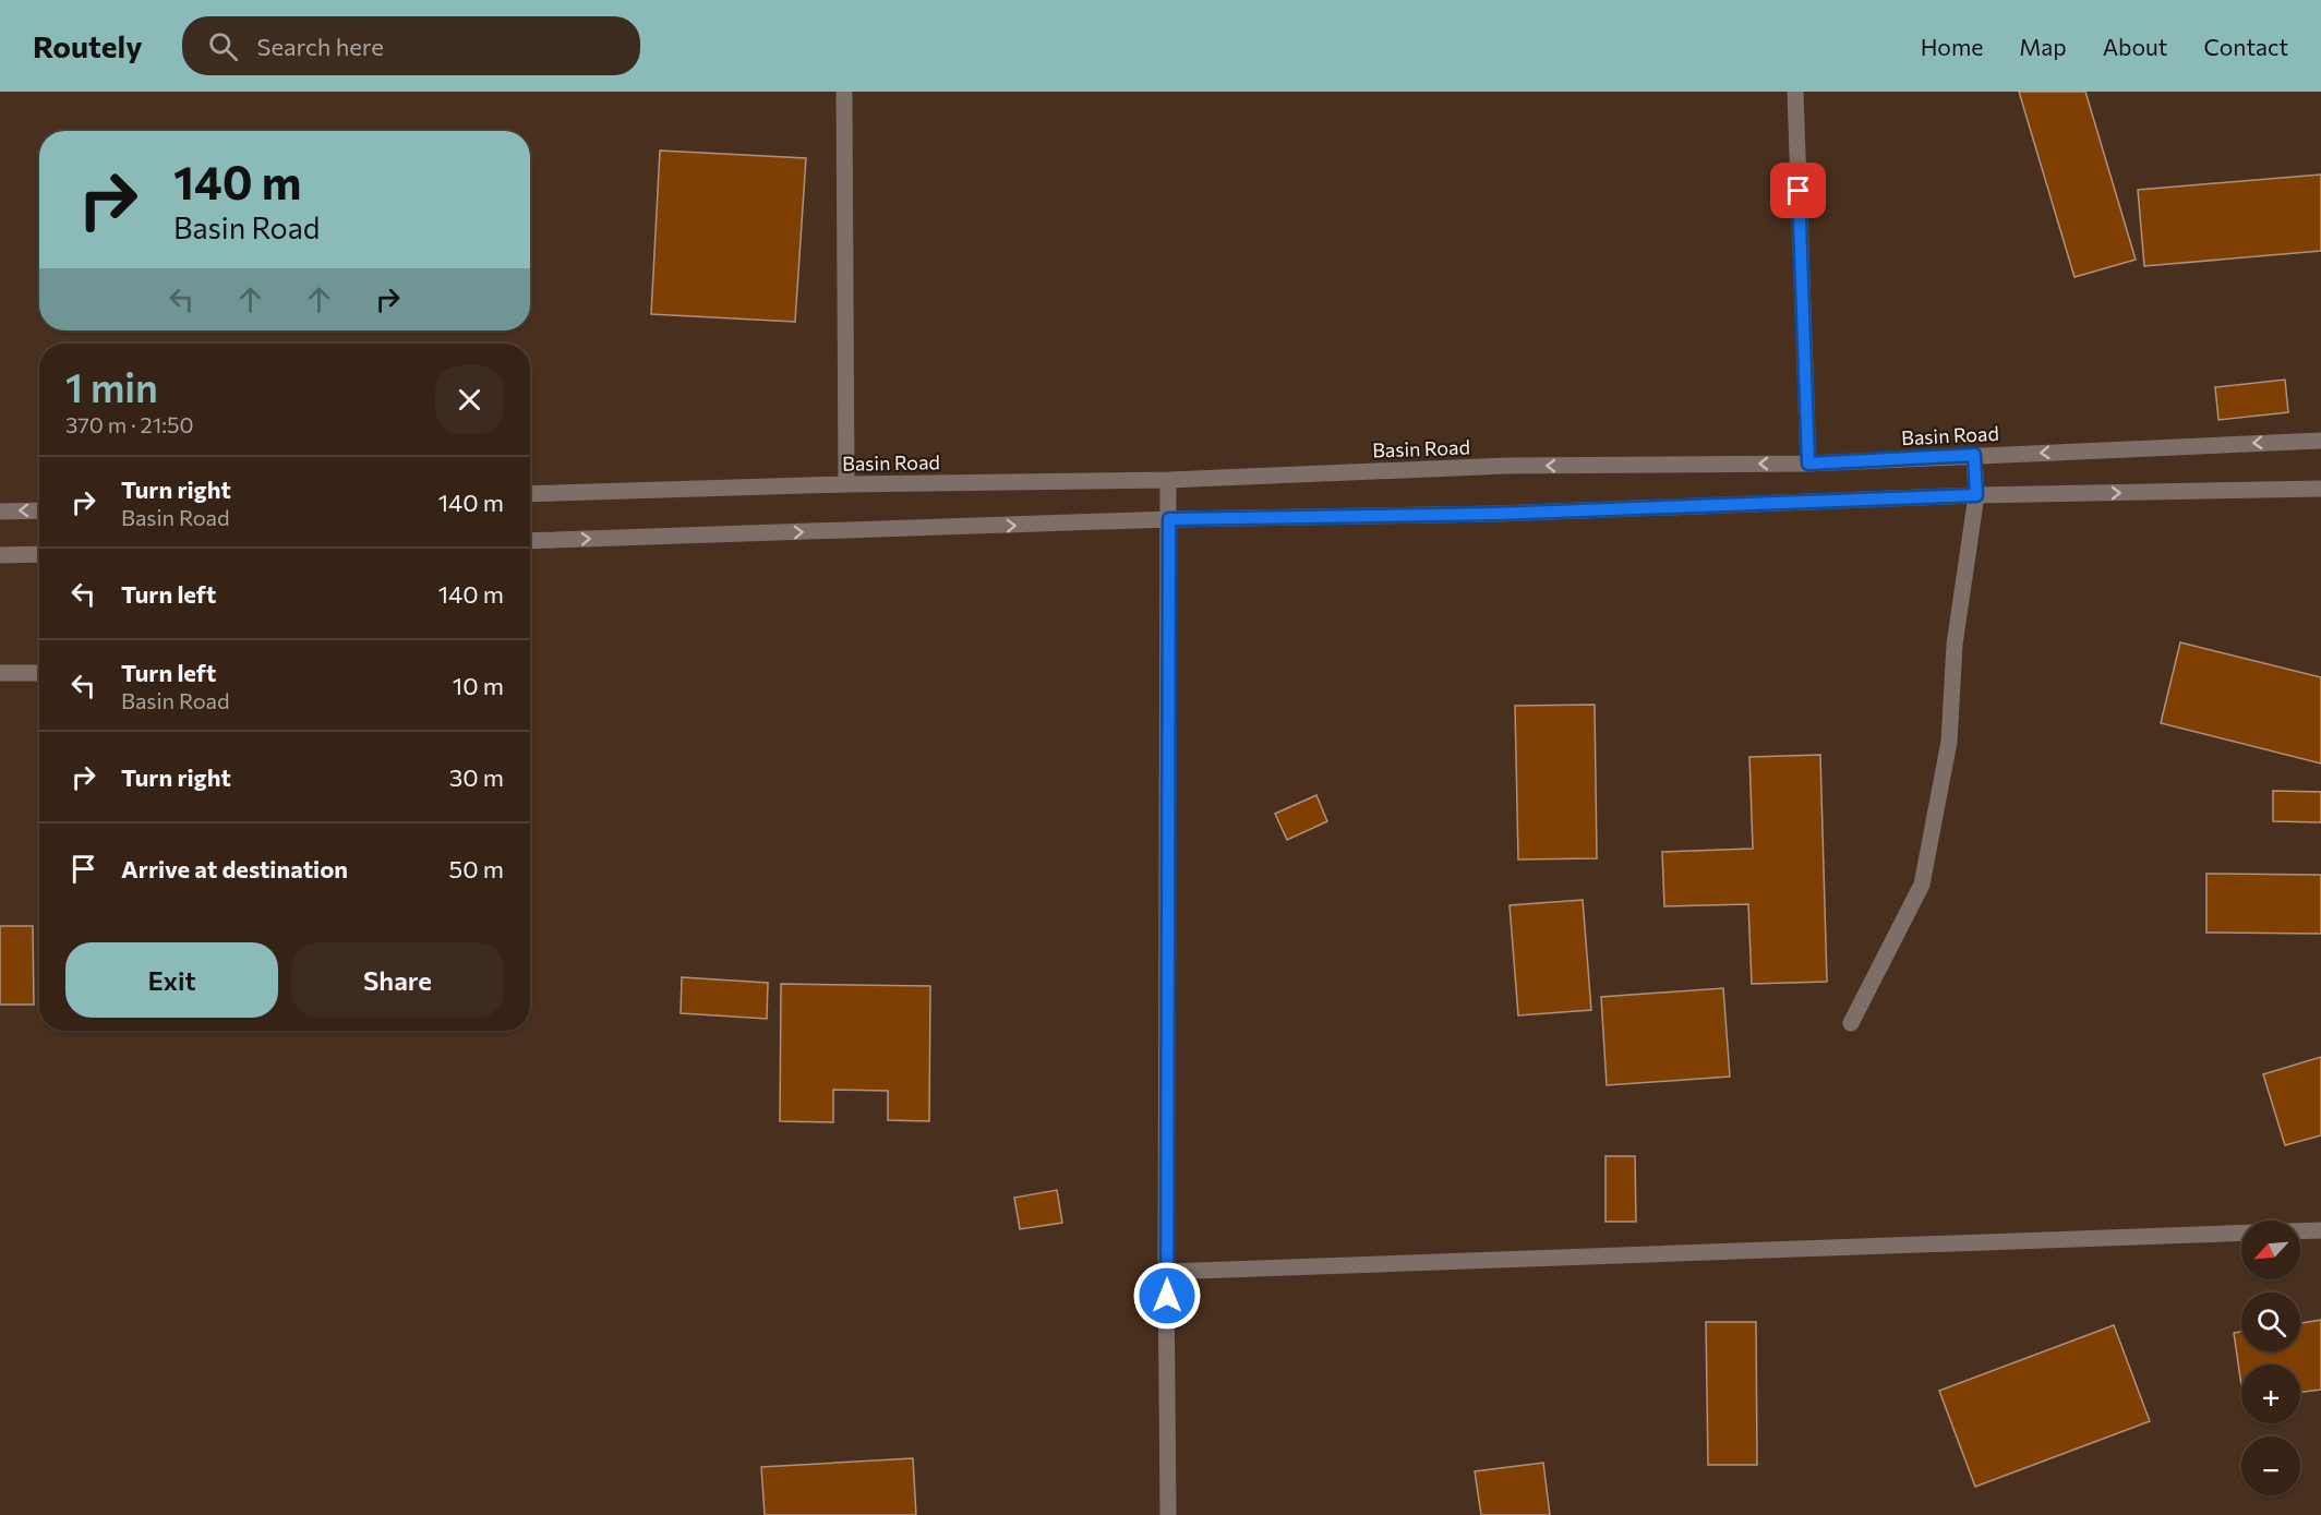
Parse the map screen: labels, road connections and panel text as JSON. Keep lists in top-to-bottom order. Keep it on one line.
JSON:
{"streets":{"street":["Basin Road"]},"north":"bottom left","page":{"header":"Routely","search":"Search here","nav":["Home","Map","About","Contact"],"turn":["140 m","Basin Road"],"heading":["1 min","370 m · 21:50"],"list":[{"name":"Turn right","note":"Basin Road","value":"140 m"},{"name":"Turn left","value":"140 m"},{"name":"Turn left","note":"Basin Road","value":"10 m"},{"name":"Turn right","value":"30 m"},{"name":"Arrive at destination","value":"50 m"}],"buttons":["Exit","Share"],"map_buttons":["+","−"]}}
